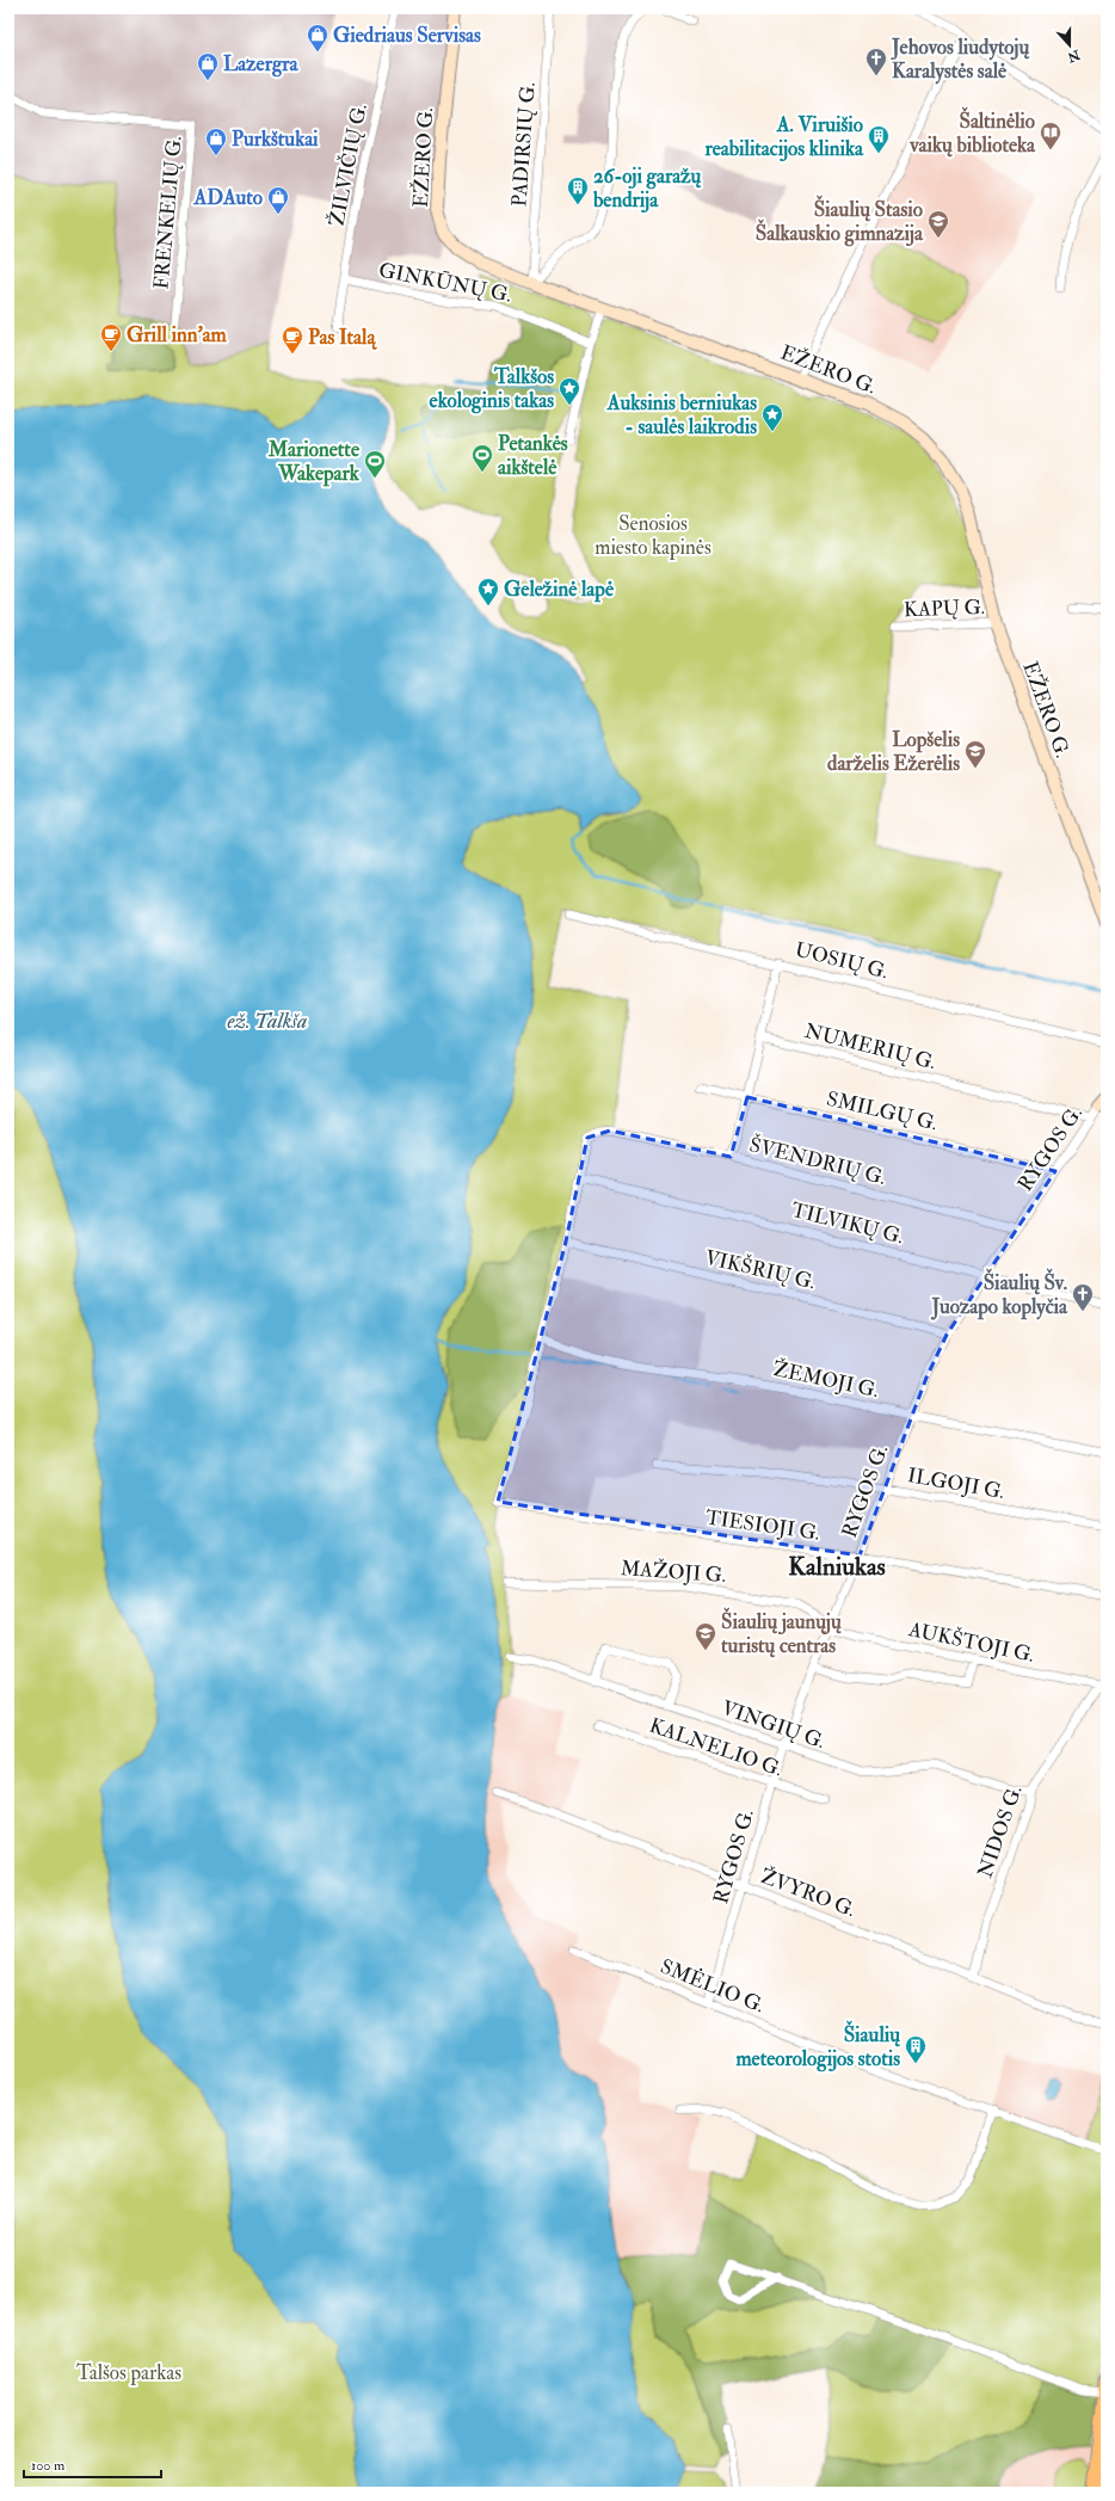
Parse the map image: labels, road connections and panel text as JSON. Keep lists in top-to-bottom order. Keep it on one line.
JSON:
{"streets":{"main road":["EŽERO G."],"street":["PADIRSIŲ G.","ŽILVIČIŲ G.","FRENKELIŲ G.","GINKŪNŲ G.","KAPŲ G.","UOSIŲ G.","NUMERIŲ G.","SMILGŲ G.","RYGOS G.","ŠVENDRIŲ G.","TILVIKŲ G.","VIKŠRIŲ G.","ŽEMOJI G.","ILGOJI G.","TIESIOJI G.","MAŽOJI G.","AUKŠTOJI G.","VINGIŲ G.","KALNELIO G.","NIDOS G.","ŽVYRO G.","SMĖLIO G."]},"crossings":[["PADIRSIŲ G.","EŽERO G."],["PADIRSIŲ G.","GINKŪNŲ G."],["EŽERO G.","GINKŪNŲ G."],["EŽERO G.","KAPŲ G."],["ŽILVIČIŲ G.","GINKŪNŲ G."],["NUMERIŲ G.","RYGOS G."],["SMILGŲ G.","RYGOS G."],["RYGOS G.","ŠVENDRIŲ G."],["RYGOS G.","TILVIKŲ G."],["RYGOS G.","VIKŠRIŲ G."],["RYGOS G.","ŽEMOJI G."],["RYGOS G.","ILGOJI G."],["RYGOS G.","TIESIOJI G."],["RYGOS G.","MAŽOJI G."],["RYGOS G.","AUKŠTOJI G."],["RYGOS G.","VINGIŲ G."],["RYGOS G.","KALNELIO G."],["RYGOS G.","ŽVYRO G."],["RYGOS G.","SMĖLIO G."],["ŠVENDRIŲ G.","TILVIKŲ G."],["ŽEMOJI G.","TIESIOJI G."],["MAŽOJI G.","AUKŠTOJI G."],["AUKŠTOJI G.","NIDOS G."],["VINGIŲ G.","NIDOS G."],["NIDOS G.","ŽVYRO G."]],"districts":["Kalniukas"],"water":["ež. Talkša"],"parks":["Senosios miesto kapinės","Talšos parkas"],"places":{"shop":["Giedriaus Servisas","Lazergra","Purkštukai","ADAuto"],"church":["Jehovos liudytojų Karalystės salė","Šiaulių Šv. Juozapo koplyčia"],"library":["Šaltinėlio vaikų biblioteka"],"building":["A. Viruišio reabilitacijos klinika","26-oji garažų bendrija","Šiaulių meteorologijos stotis"],"school or university":["Šiaulių Stasio Šalkauskio gimnazija","Lopšelis darželis Ežerėlis","Šiaulių jaunųjų turistų centras"],"cafe":["Grill inn'am","Pas Italą"],"place":["Talkšos ekologinis takas","Auksinis berniukas - saulės laikrodis","Geležinė lapė"],"sports":["Petankės aikštelė","Marionette Wakepark"]},"scale_bar":"100 m","north":"bottom"}
